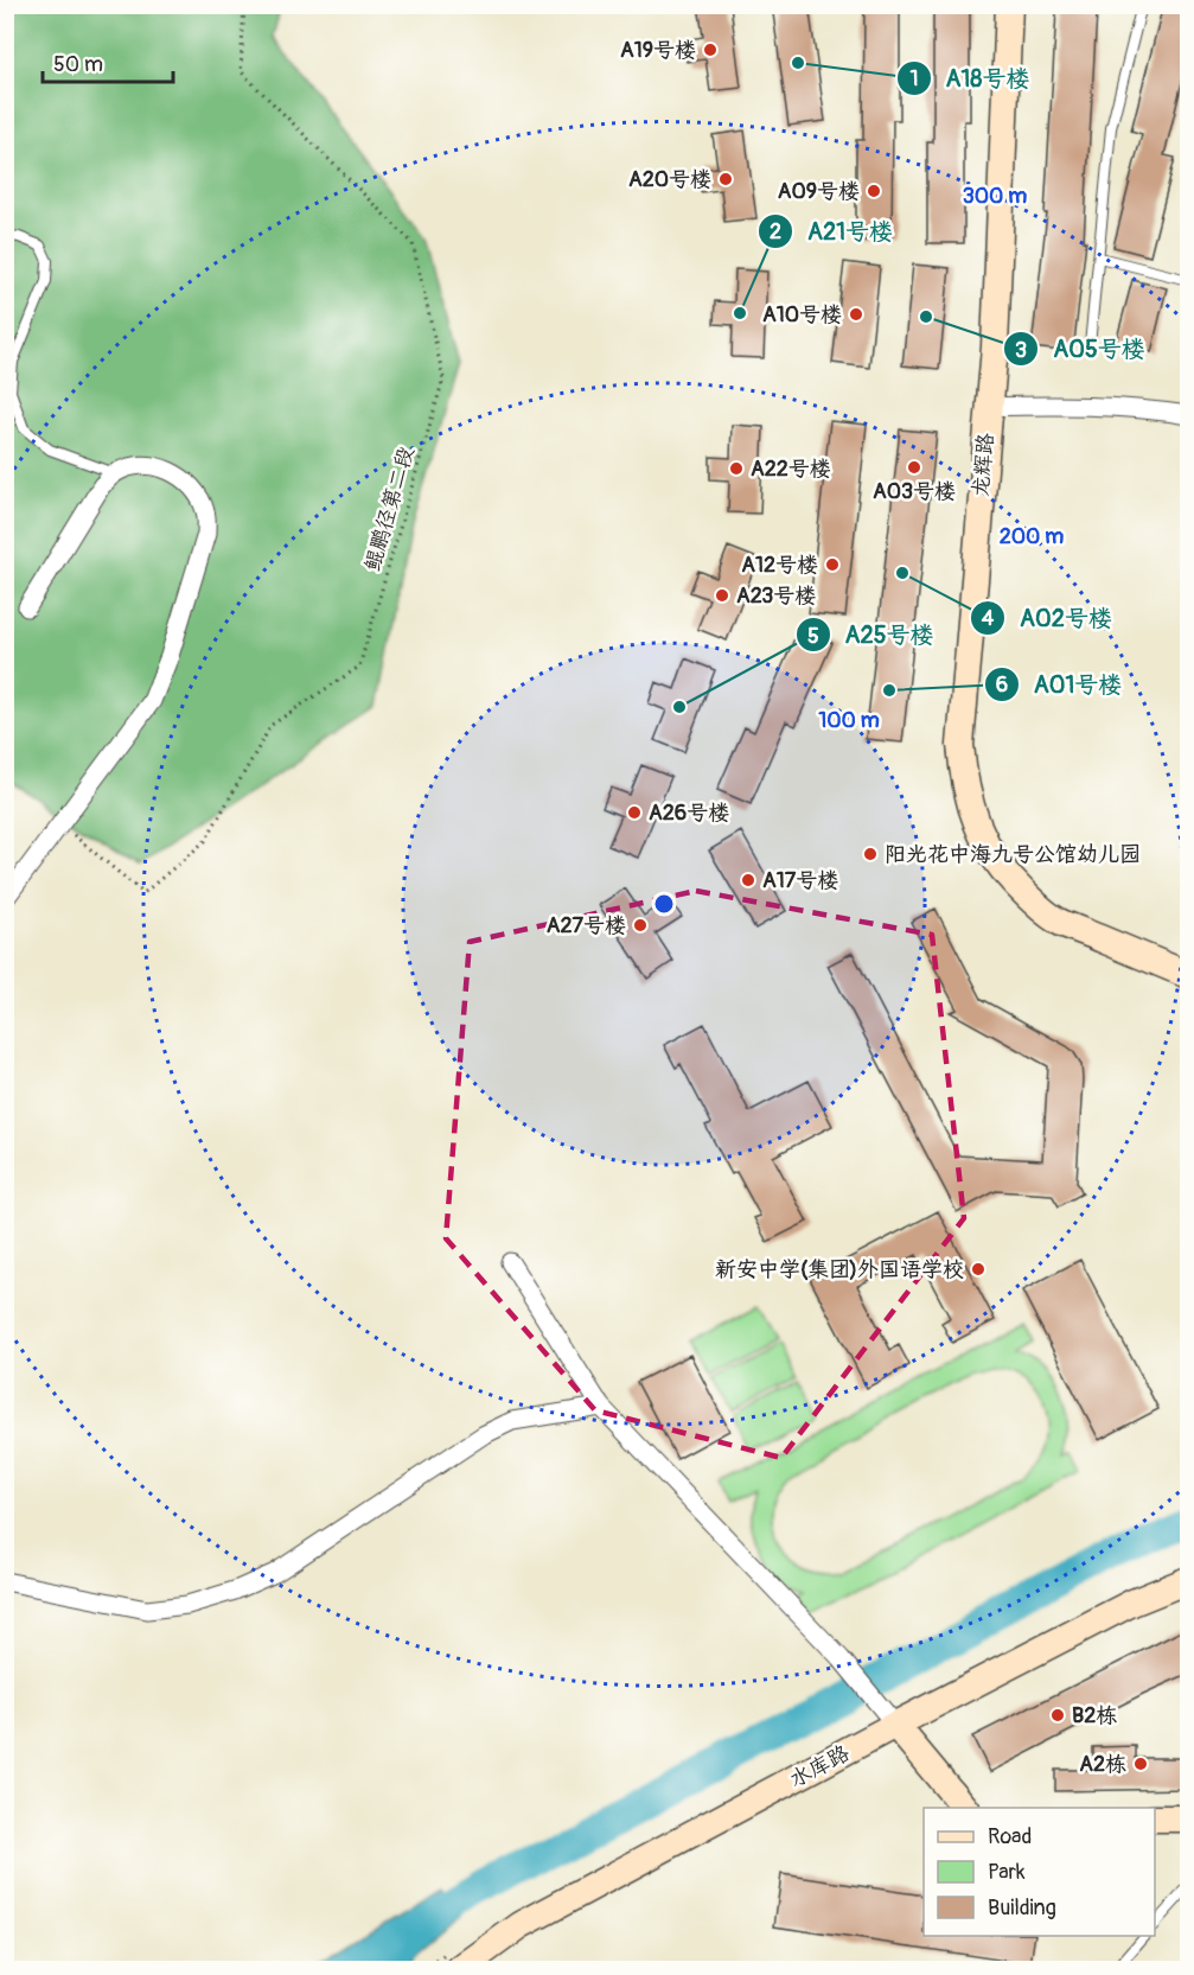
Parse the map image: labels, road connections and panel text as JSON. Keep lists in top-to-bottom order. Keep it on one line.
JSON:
{"streets":{"street":["龙辉路","水库路"],"path":["鲲鹏径第二段"]},"places":["A19号楼","A18号楼","A20号楼","A09号楼","A21号楼","A10号楼","A05号楼","A03号楼","A22号楼","A12号楼","A02号楼","A23号楼","A01号楼","A25号楼","A26号楼","阳光花中海九号公馆幼儿园","A17号楼","A27号楼","新安中学(集团)外国语学校","B2栋","A2栋"],"legend":["Road","Park","Building"],"scale_bar":"50 m","rings":["300 m","200 m","100 m"]}
